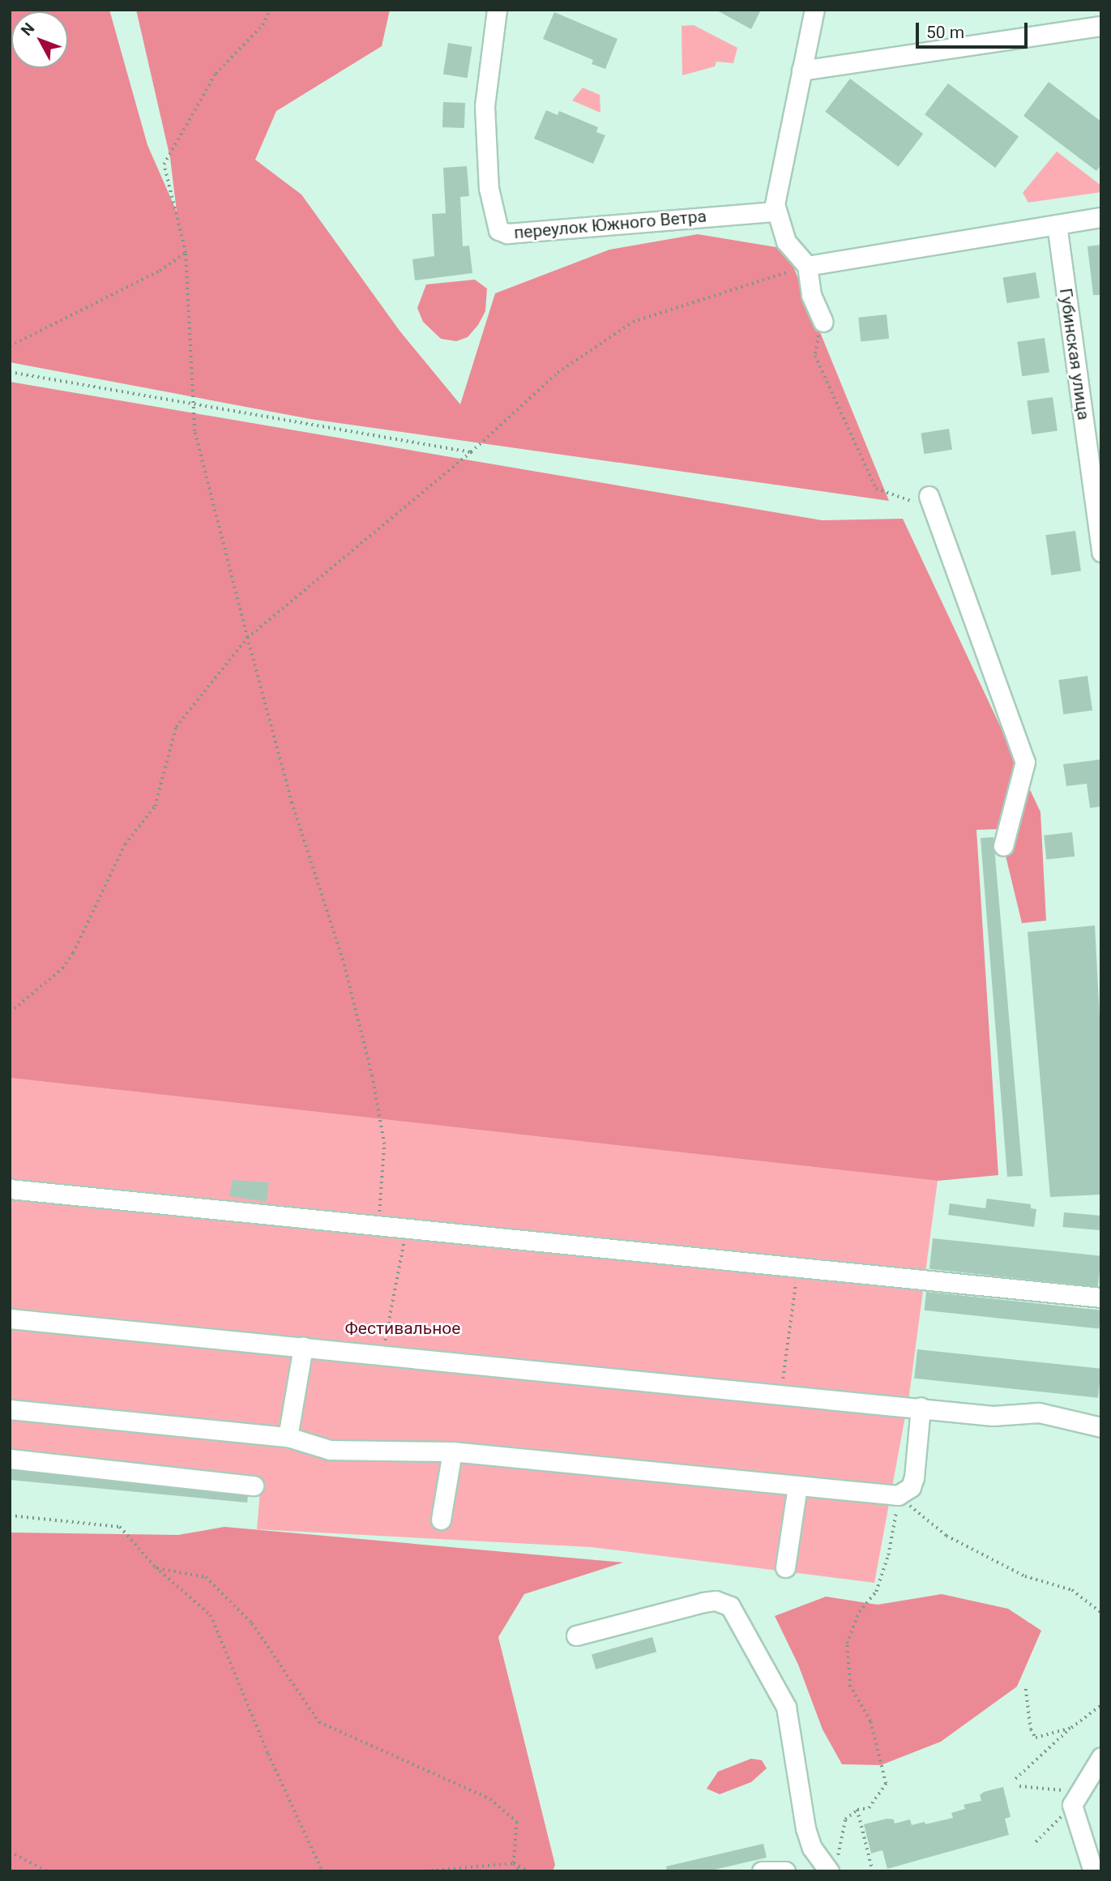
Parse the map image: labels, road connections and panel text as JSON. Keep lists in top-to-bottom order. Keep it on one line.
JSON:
{"streets":{"street":["переулок Южного Ветра","Губинская улица"]},"parks":["Фестивальное"],"scale_bar":"50 m","north":"top left"}
